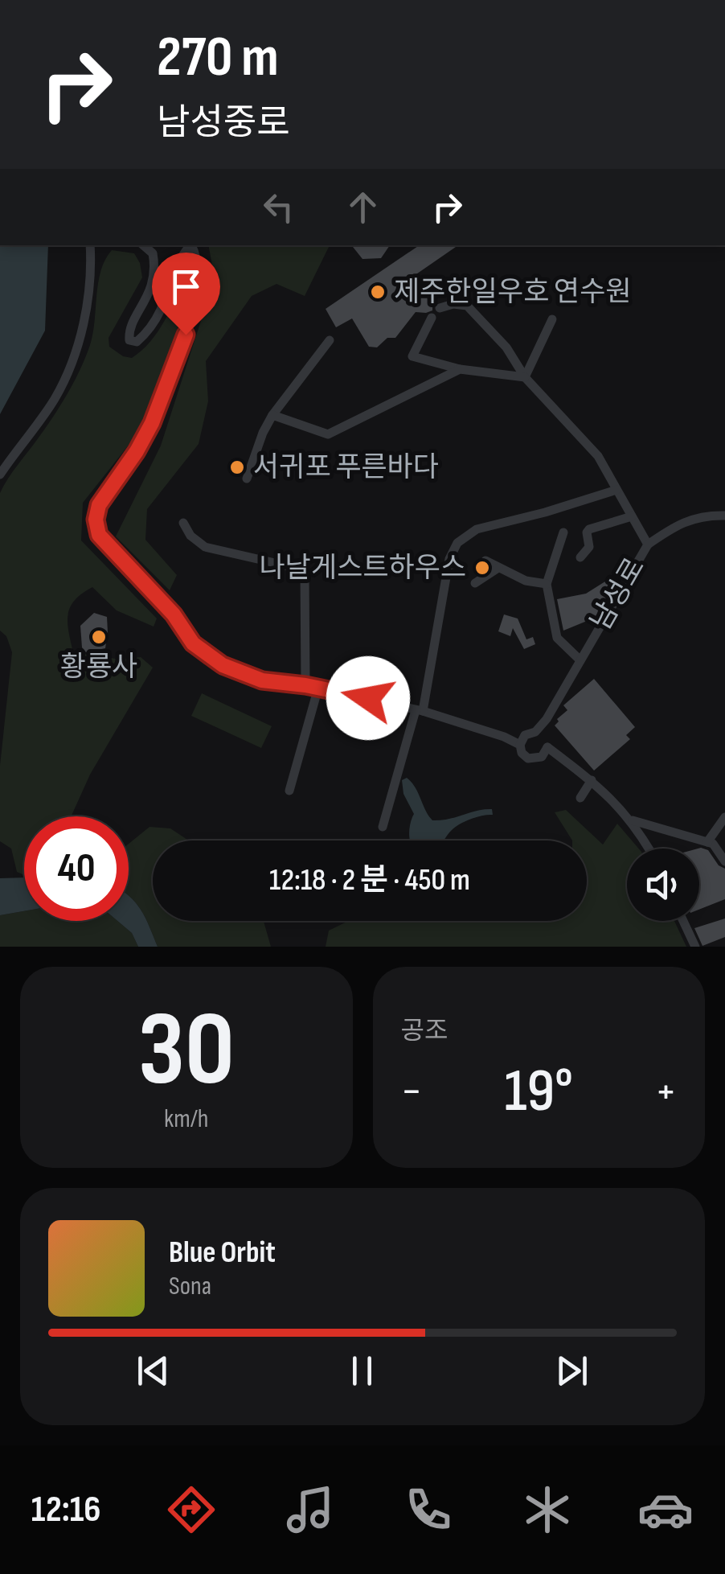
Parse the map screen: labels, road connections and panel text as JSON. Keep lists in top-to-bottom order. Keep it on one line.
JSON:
{"streets":{"street":["남성로"]},"places":["제주한일우호 연수원","서귀포 푸른바다","나날게스트하우스","황룡사"],"page":{"turn":["270 m","남성중로"],"limit":"40","trip":"12:18 · 2 분 · 450 m","tile":[["30","km/h"],"공조"],"heat":["−","19°","+"],"song":["Blue Orbit","Sona"],"tabs":"12:16"}}
